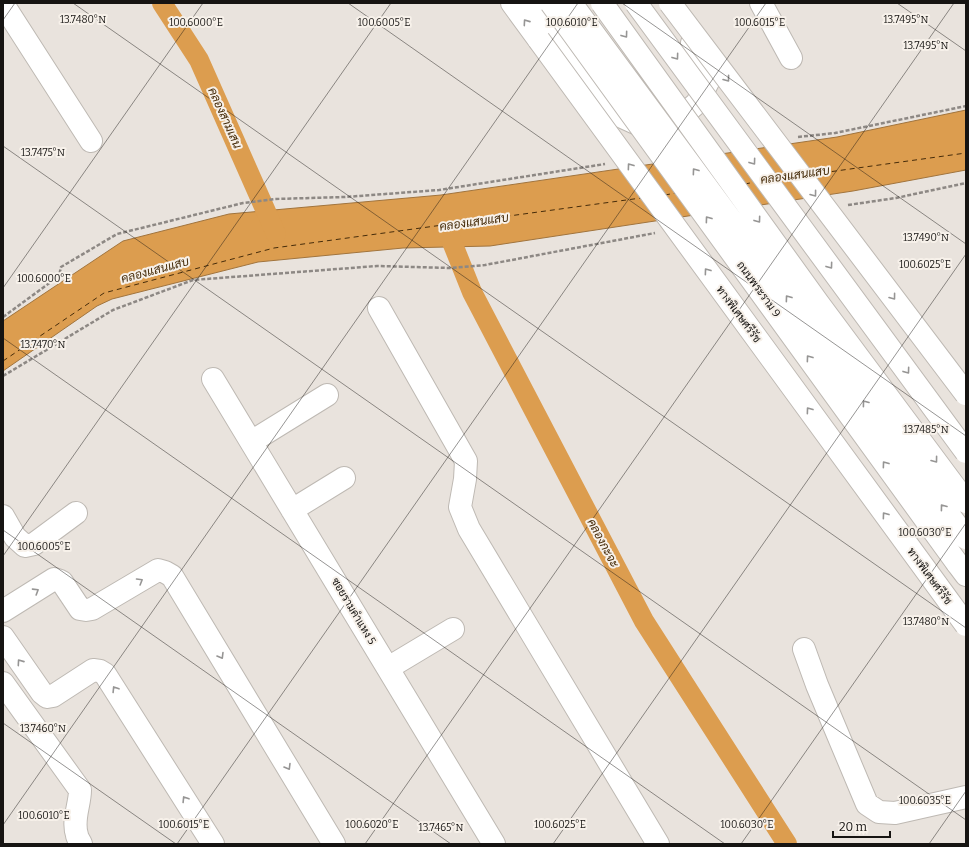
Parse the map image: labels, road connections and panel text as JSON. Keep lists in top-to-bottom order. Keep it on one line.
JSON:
{"streets":{"main road":["ถนนพระราม 9","ทางพิเศษศรีรัช","ซอยรามคำแหง 5"]},"water":["คลองสามเสน","คลองแสนแสบ","คลองกะจะ"],"scale_bar":"20 m","coordinates":["13.7495°N","13.7480°N","100.6000°E","100.6005°E","100.6010°E","100.6015°E","13.7475°N","13.7490°N","100.6025°E","13.7470°N","13.7485°N","100.6030°E","13.7460°N","100.6035°E","100.6020°E","13.7465°N"]}
